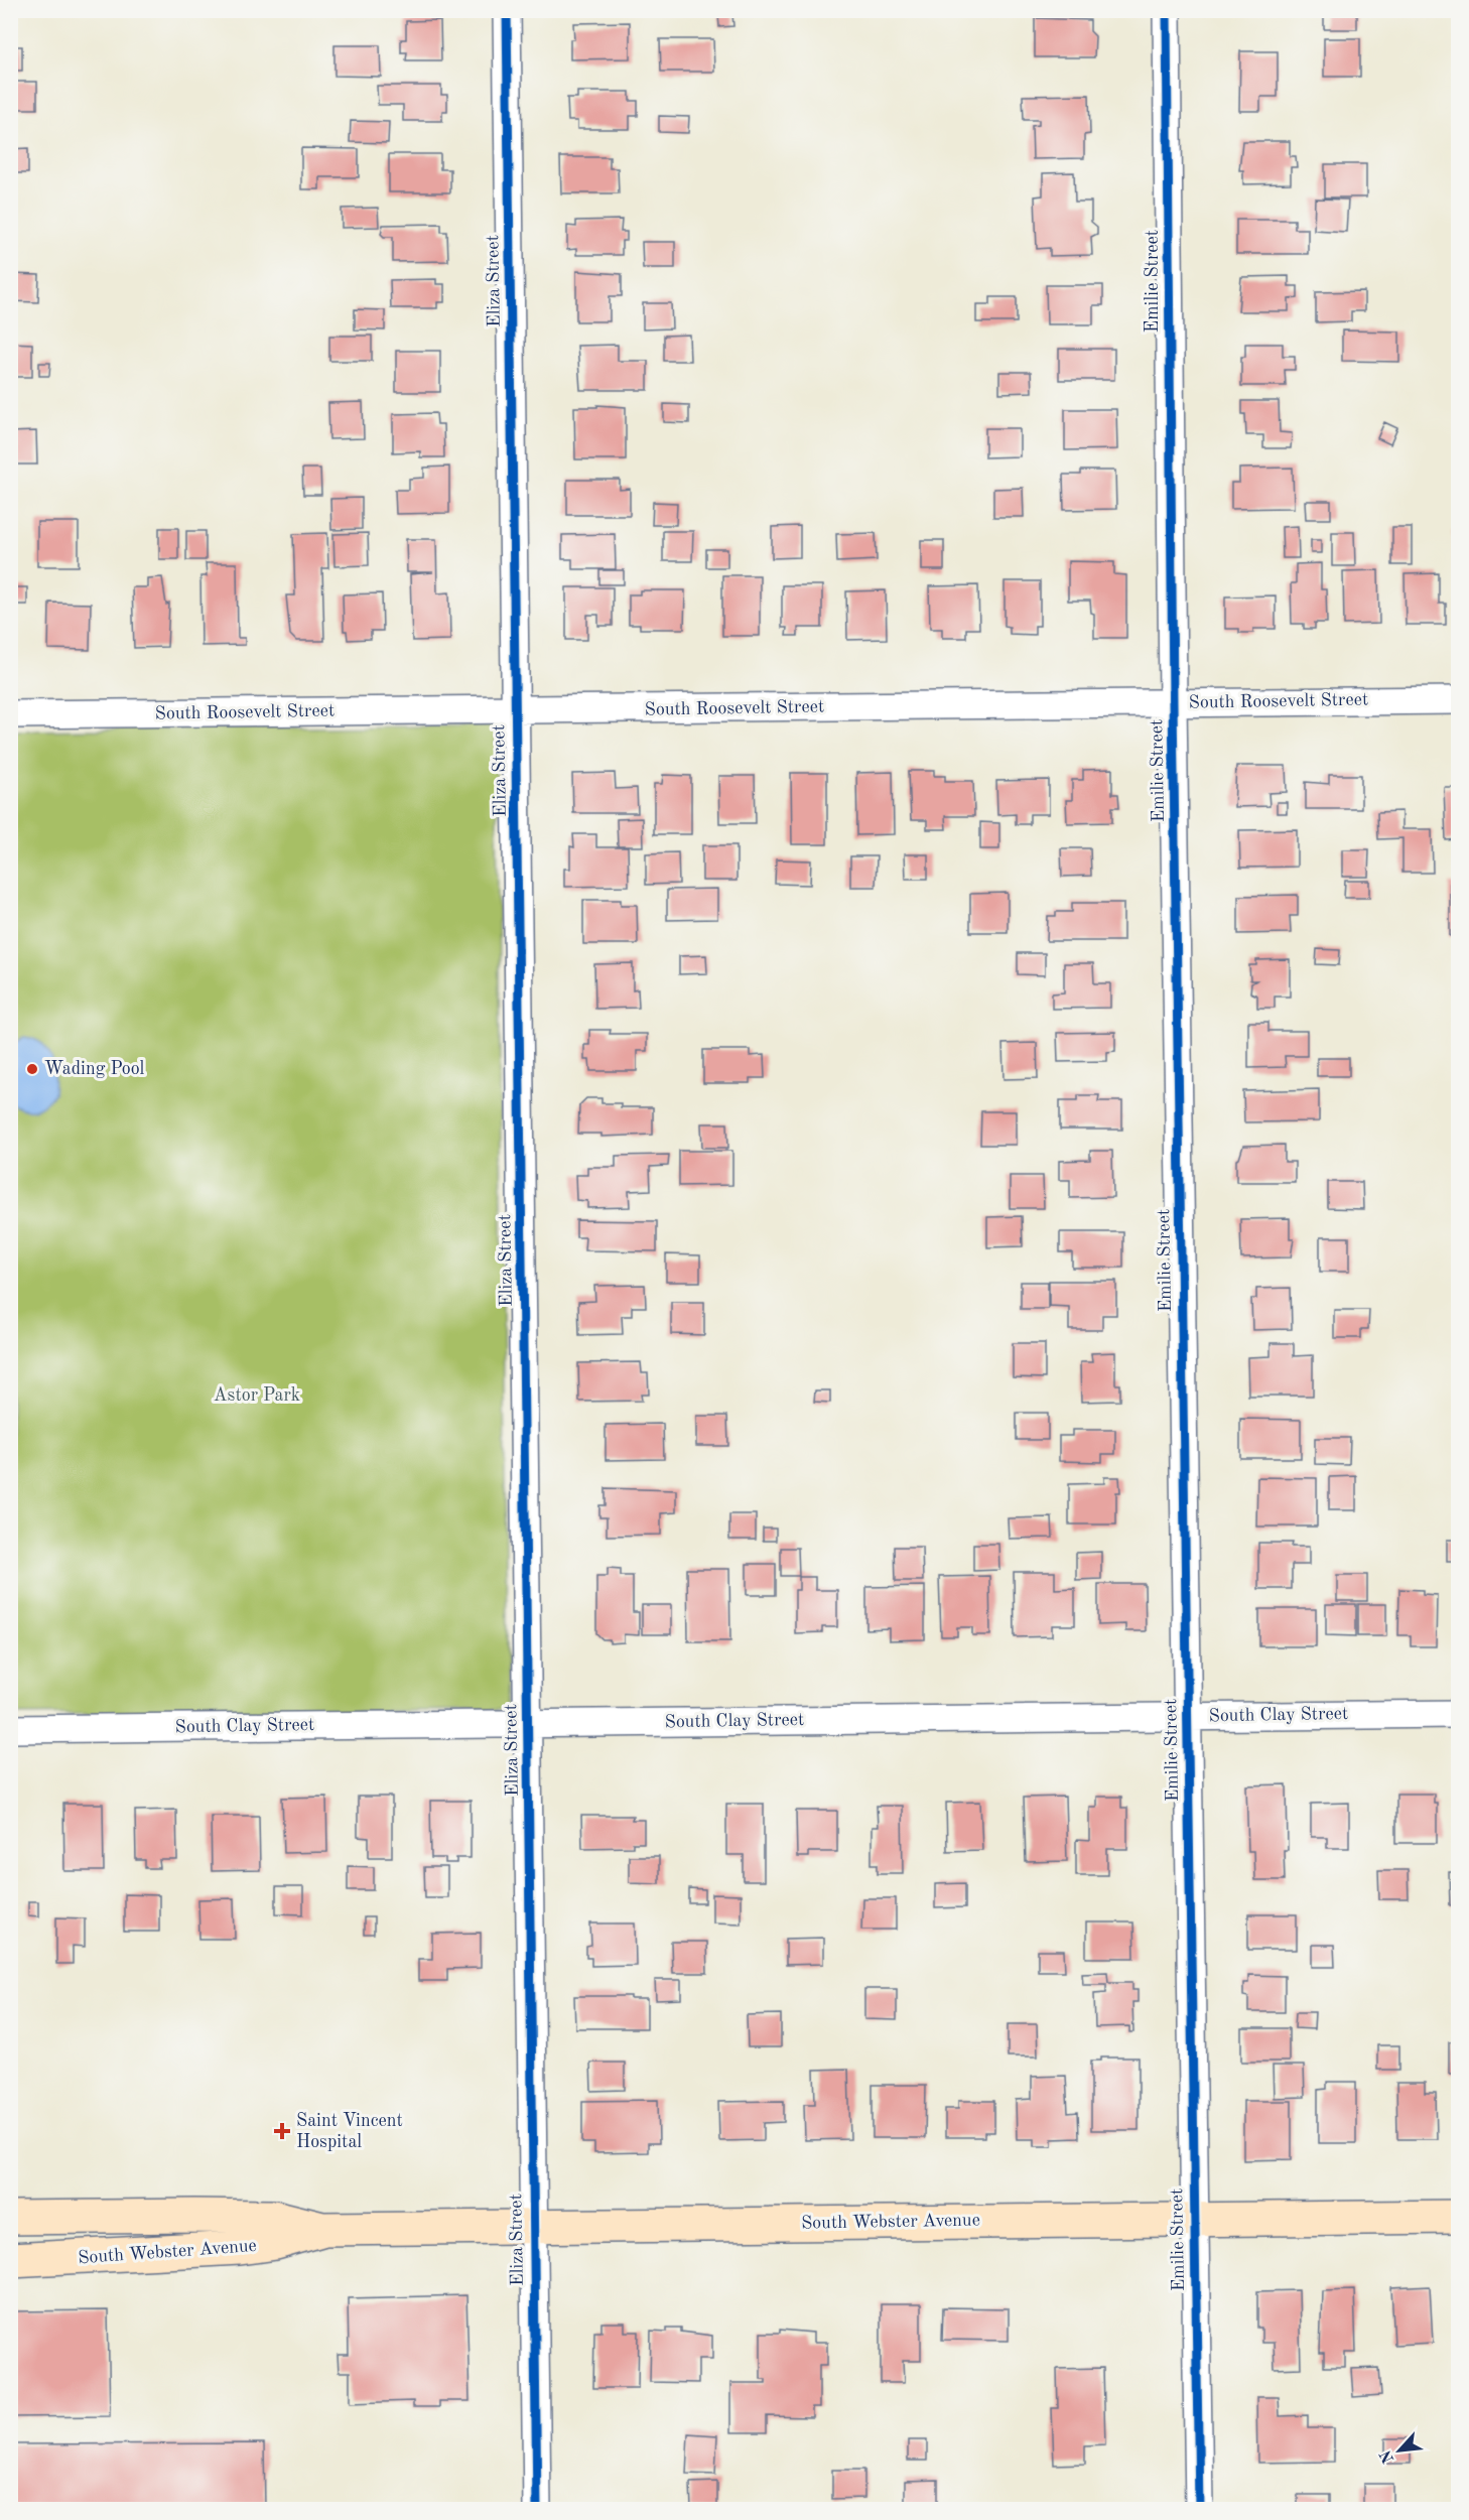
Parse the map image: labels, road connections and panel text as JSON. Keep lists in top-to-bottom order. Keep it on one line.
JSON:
{"streets":{"main road":["South Webster Avenue"],"street":["Eliza Street","Emilie Street","South Roosevelt Street","South Clay Street"]},"crossings":[["Eliza Street","South Roosevelt Street"],["Eliza Street","South Clay Street"],["Eliza Street","South Webster Avenue"],["Emilie Street","South Roosevelt Street"],["Emilie Street","South Clay Street"],["Emilie Street","South Webster Avenue"]],"parks":["Astor Park"],"places":{"other":["Wading Pool"],"health":["Saint Vincent Hospital"]},"north":"bottom left"}
